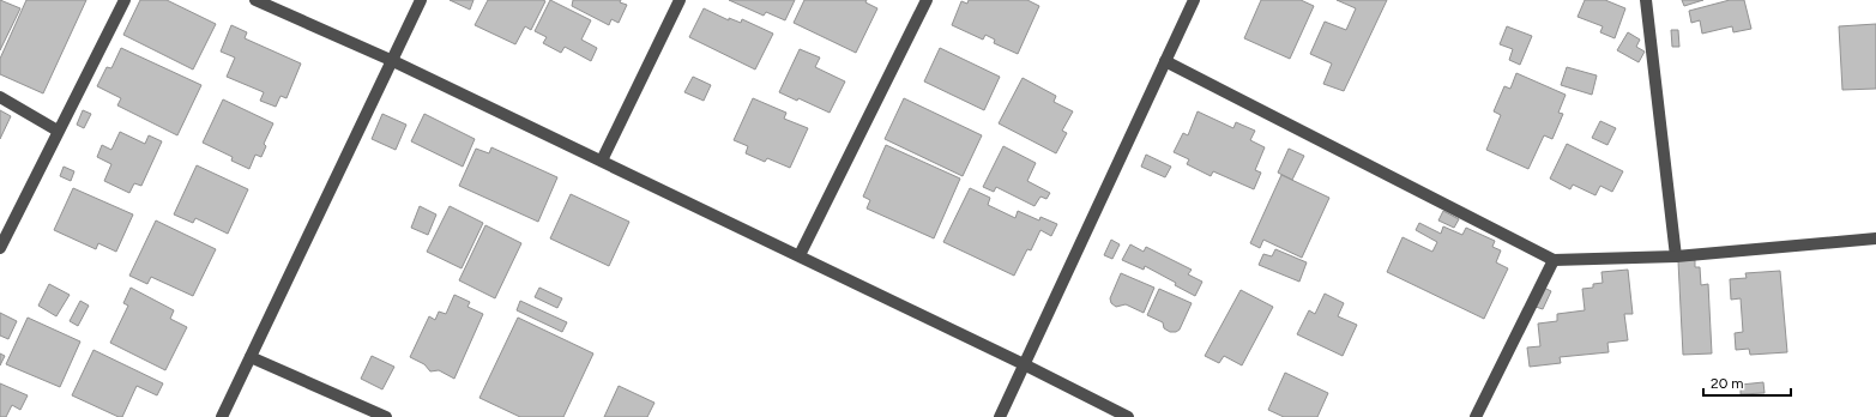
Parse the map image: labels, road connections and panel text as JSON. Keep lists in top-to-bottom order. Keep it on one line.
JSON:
{"scale_bar":"20 m"}
